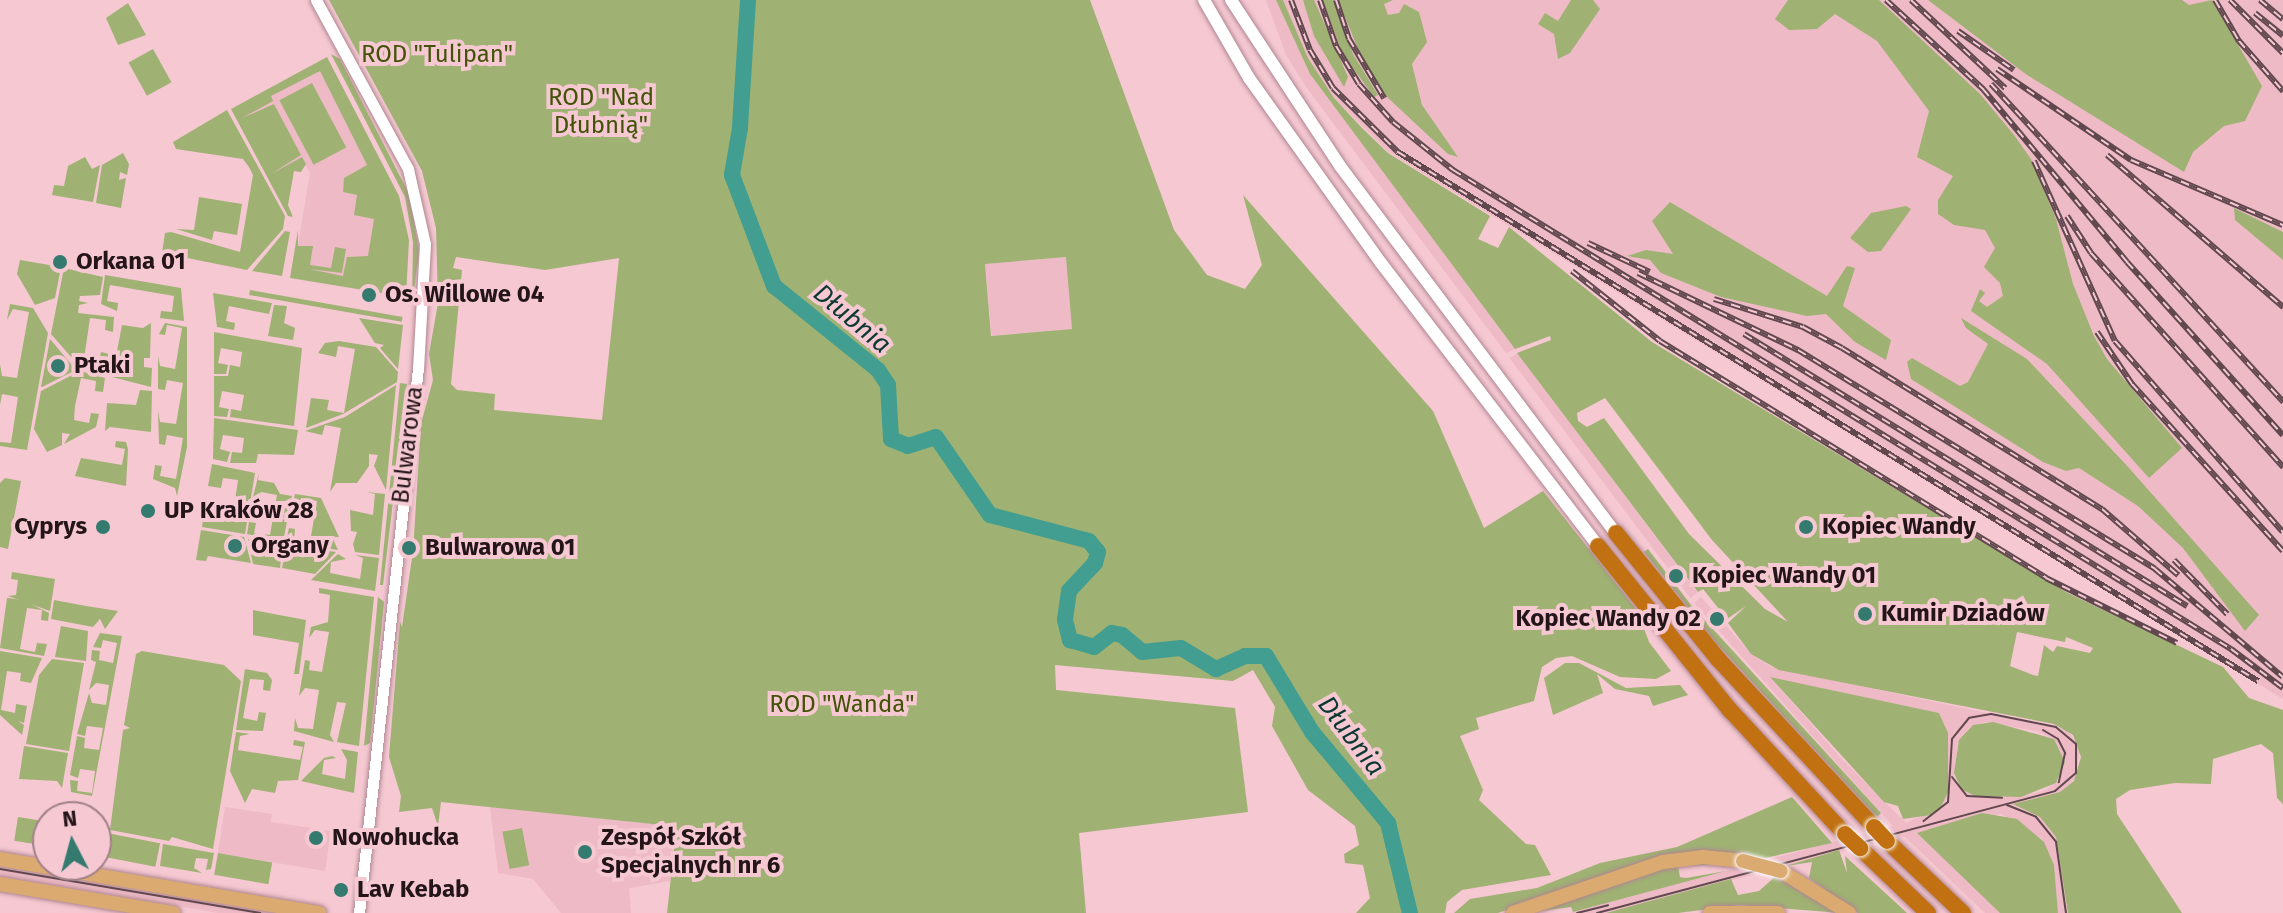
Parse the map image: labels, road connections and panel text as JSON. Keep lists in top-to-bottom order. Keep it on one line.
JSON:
{"streets":{"street":["Bulwarowa"]},"water":["Dłubnia"],"parks":["ROD \"Tulipan\"","ROD \"Nad Dłubnią\"","ROD \"Wanda\""],"places":["Orkana 01","Os. Willowe 04","Ptaki","UP Kraków 28","Cyprys","Kopiec Wandy","Organy","Bulwarowa 01","Kopiec Wandy 01","Kumir Dziadów","Kopiec Wandy 02","Nowohucka","Zespół Szkół Specjalnych nr 6","Lav Kebab"],"north":"top"}
